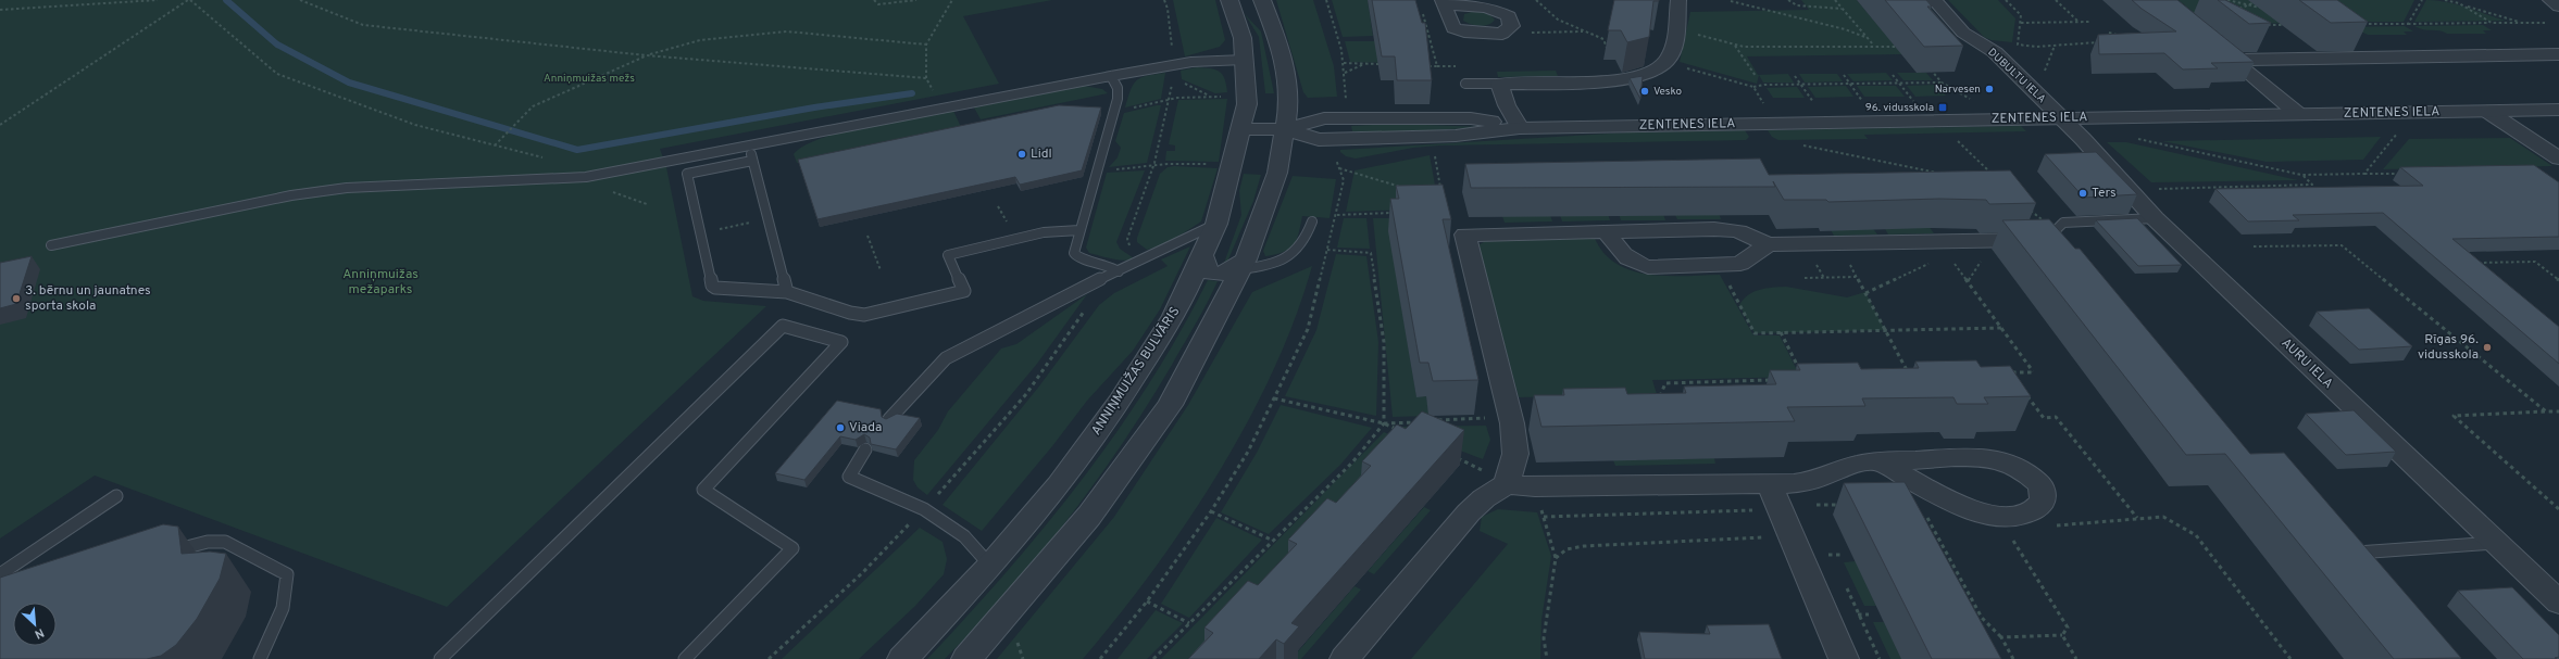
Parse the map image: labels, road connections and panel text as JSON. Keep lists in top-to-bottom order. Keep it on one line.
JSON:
{"streets":{"street":["DUBULTU IELA","ZENTENES IELA","AURU IELA","ANNIŅMUIŽAS BULVĀRIS"]},"crossings":[["DUBULTU IELA","ZENTENES IELA"],["DUBULTU IELA","AURU IELA"],["ZENTENES IELA","AURU IELA"],["ZENTENES IELA","ANNIŅMUIŽAS BULVĀRIS"]],"parks":["Anniņmuižas mežs","Anniņmuižas mežaparks"],"places":{"other":["Narvesen","Vesko","Lidl","Ters","3. bērnu un jaunatnes sporta skola","Rīgas 96. vidusskola","Viada"],"transit":["96. vidusskola"]},"north":"bottom right"}
